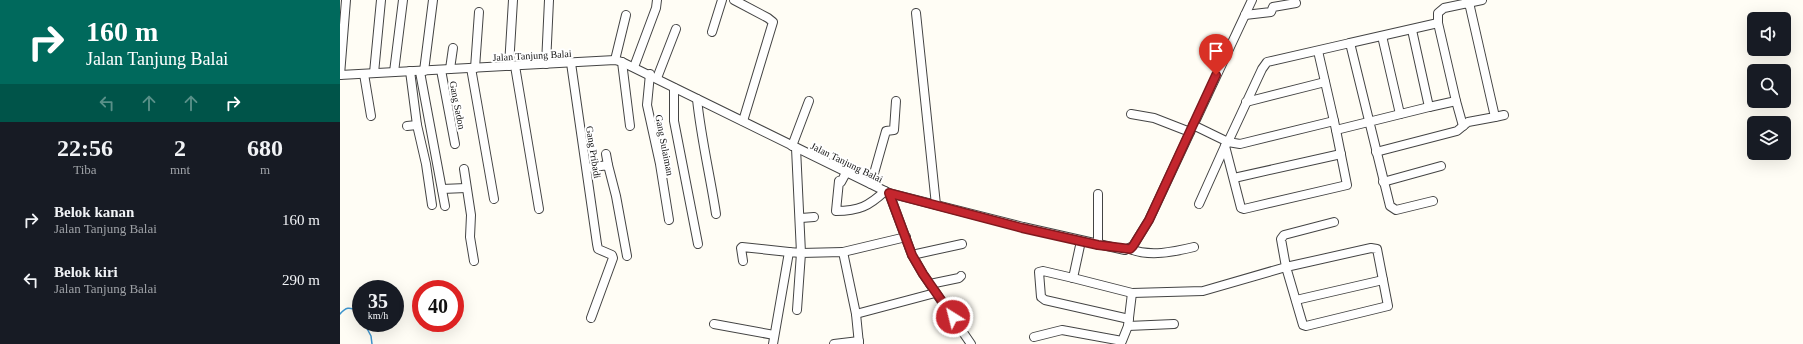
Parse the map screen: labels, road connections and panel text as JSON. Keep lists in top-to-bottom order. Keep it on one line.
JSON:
{"streets":{"street":["Jalan Tanjung Balai","Gang Sadon","Gang Sulaiman","Gang Pribadi"]},"crossings":[["Jalan Tanjung Balai","Gang Sadon"],["Jalan Tanjung Balai","Gang Sulaiman"],["Jalan Tanjung Balai","Gang Pribadi"]],"page":{"turn":["160 m","Jalan Tanjung Balai"],"eta":["22:56","Tiba","2","mnt","680","m"],"list":[{"name":"Belok kanan","note":"Jalan Tanjung Balai","value":"160 m"},{"name":"Belok kiri","note":"Jalan Tanjung Balai","value":"290 m"}],"speed":"35 km/h","limit":"40"}}
